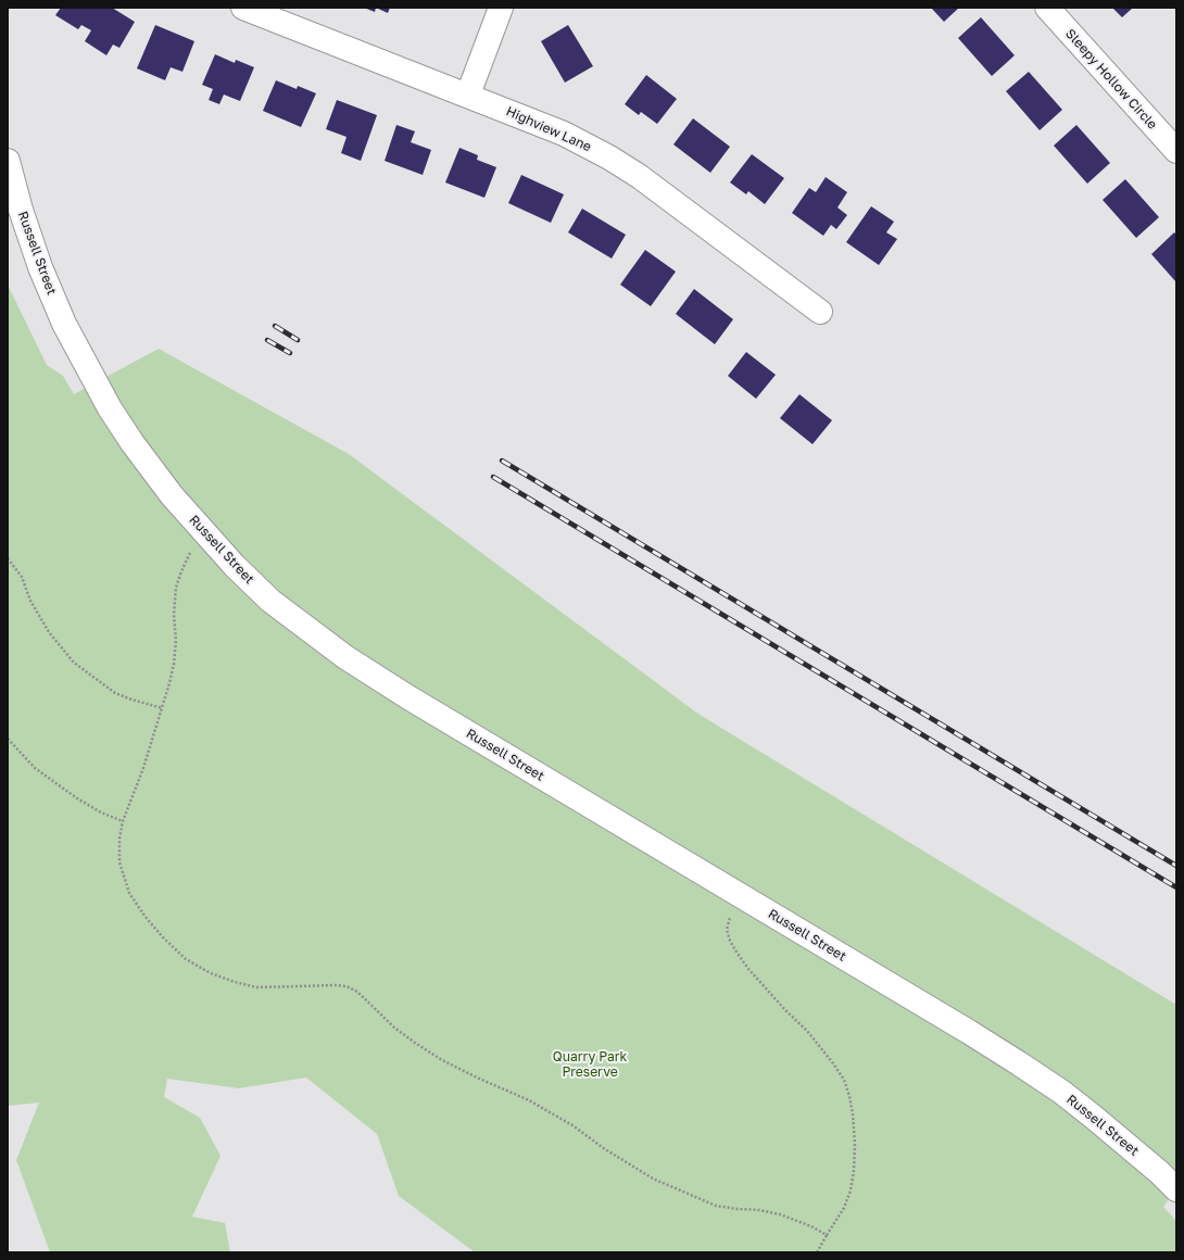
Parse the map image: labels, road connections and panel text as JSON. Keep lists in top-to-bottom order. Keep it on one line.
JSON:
{"streets":{"street":["Sleepy Hollow Circle","Highview Lane","Russell Street"]},"parks":["Quarry Park Preserve"]}
